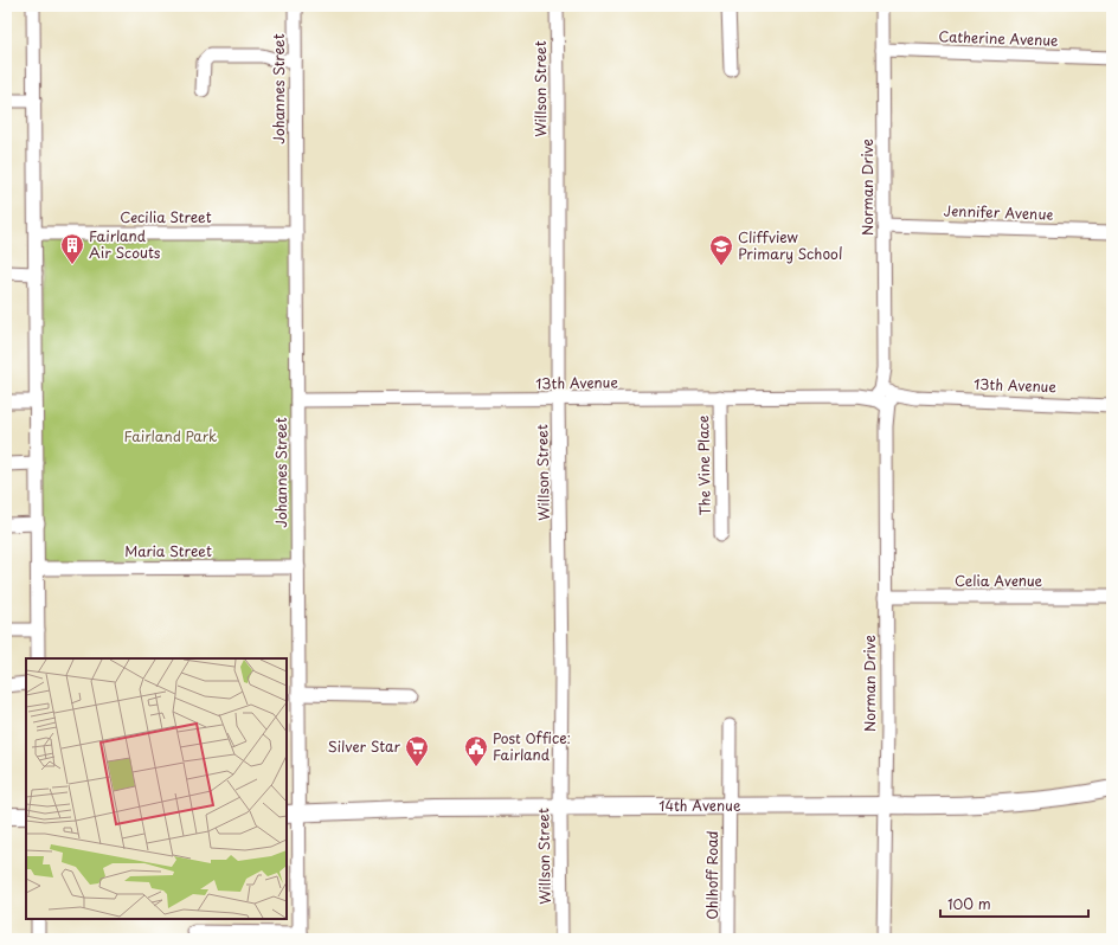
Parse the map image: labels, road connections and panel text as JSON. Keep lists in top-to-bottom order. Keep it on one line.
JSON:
{"streets":{"main road":["14th Avenue"],"street":["Catherine Avenue","Johannes Street","Willson Street","Norman Drive","Jennifer Avenue","Cecilia Street","13th Avenue","The Vine Place","Maria Street","Celia Avenue","Ohlhoff Road"]},"crossings":[["Catherine Avenue","Norman Drive"],["Johannes Street","Cecilia Street"],["Johannes Street","13th Avenue"],["Johannes Street","Maria Street"],["Johannes Street","14th Avenue"],["Willson Street","13th Avenue"],["Willson Street","14th Avenue"],["Norman Drive","Jennifer Avenue"],["Norman Drive","13th Avenue"],["Norman Drive","Celia Avenue"],["Norman Drive","14th Avenue"],["13th Avenue","The Vine Place"],["14th Avenue","Ohlhoff Road"]],"parks":["Fairland Park"],"places":{"building":["Fairland Air Scouts"],"school or university":["Cliffview Primary School"],"supermarket":["Silver Star"],"public building":["Post Office: Fairland"]},"scale_bar":"100 m"}
